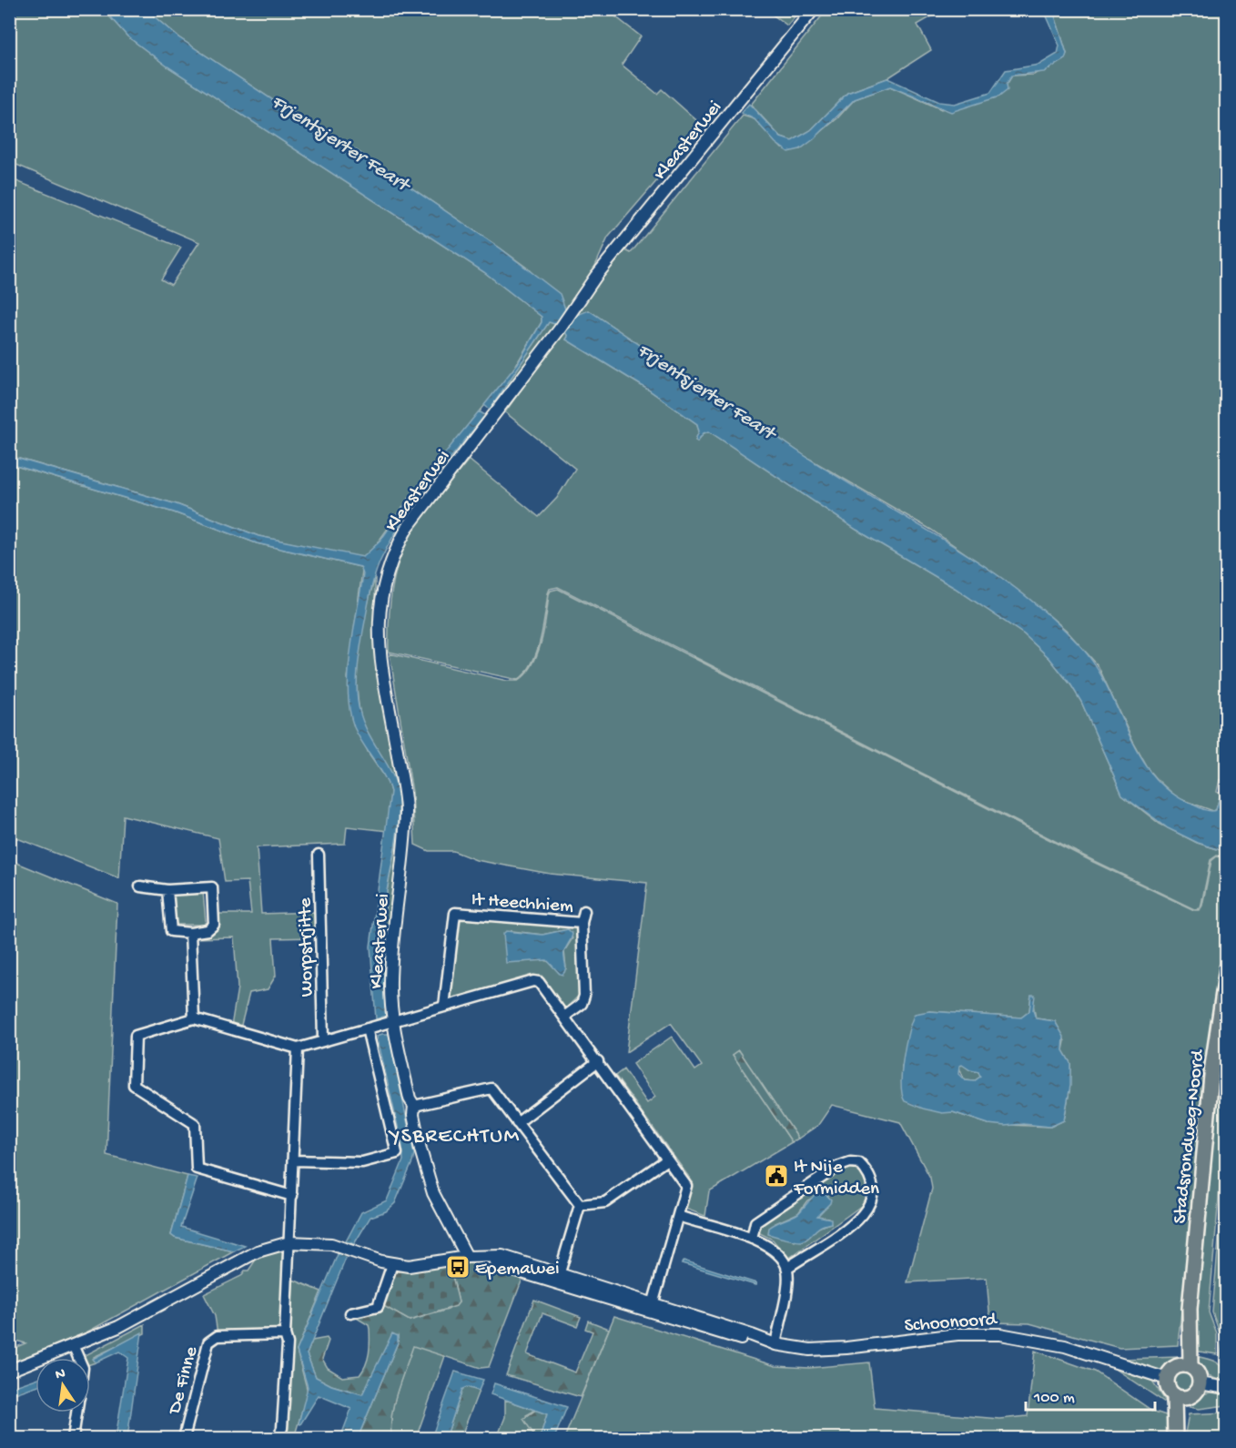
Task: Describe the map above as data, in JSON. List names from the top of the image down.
{
  "streets": {
    "main road": ["Stadsrondweg-Noord"],
    "street": [
      "Kleasterwei",
      "It Heechhiem",
      "Worpstrjitte",
      "Schoonoord",
      "De Finne"
    ]
  },
  "crossings": [
    ["Stadsrondweg-Noord", "Schoonoord"]
  ],
  "districts": ["YSBRECHTUM"],
  "water": ["Frjentsjerter Feart"],
  "places": {
    "public building": ["It Nije Formidden"],
    "bus stop": ["Epemawei"]
  },
  "scale_bar": "100 m",
  "north": "top"
}
